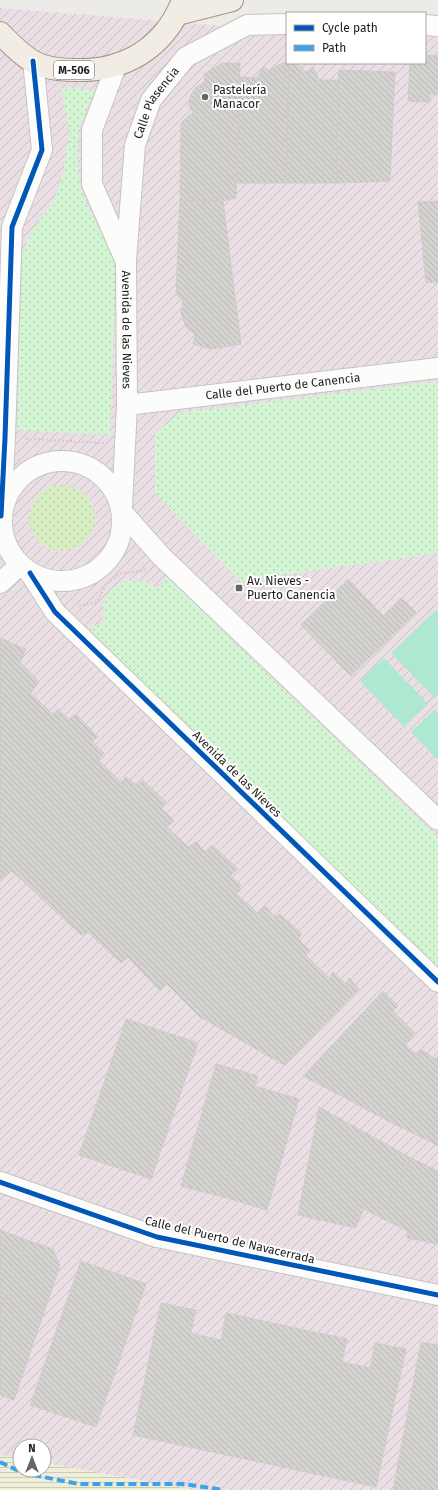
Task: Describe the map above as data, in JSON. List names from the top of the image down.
{
  "streets": {
    "main road": ["M-506"],
    "street": [
      "Calle Plasencia",
      "Avenida de las Nieves",
      "Calle del Puerto de Canencia",
      "Calle del Puerto de Navacerrada"
    ]
  },
  "crossings": [
    ["M-506", "Avenida de las Nieves"],
    ["Calle Plasencia", "Avenida de las Nieves"],
    ["Avenida de las Nieves", "Calle del Puerto de Canencia"]
  ],
  "places": {
    "other": ["Pastelería Manacor"],
    "transit": ["Av. Nieves - Puerto Canencia"]
  },
  "legend": ["Cycle path", "Path"],
  "north": "top"
}
